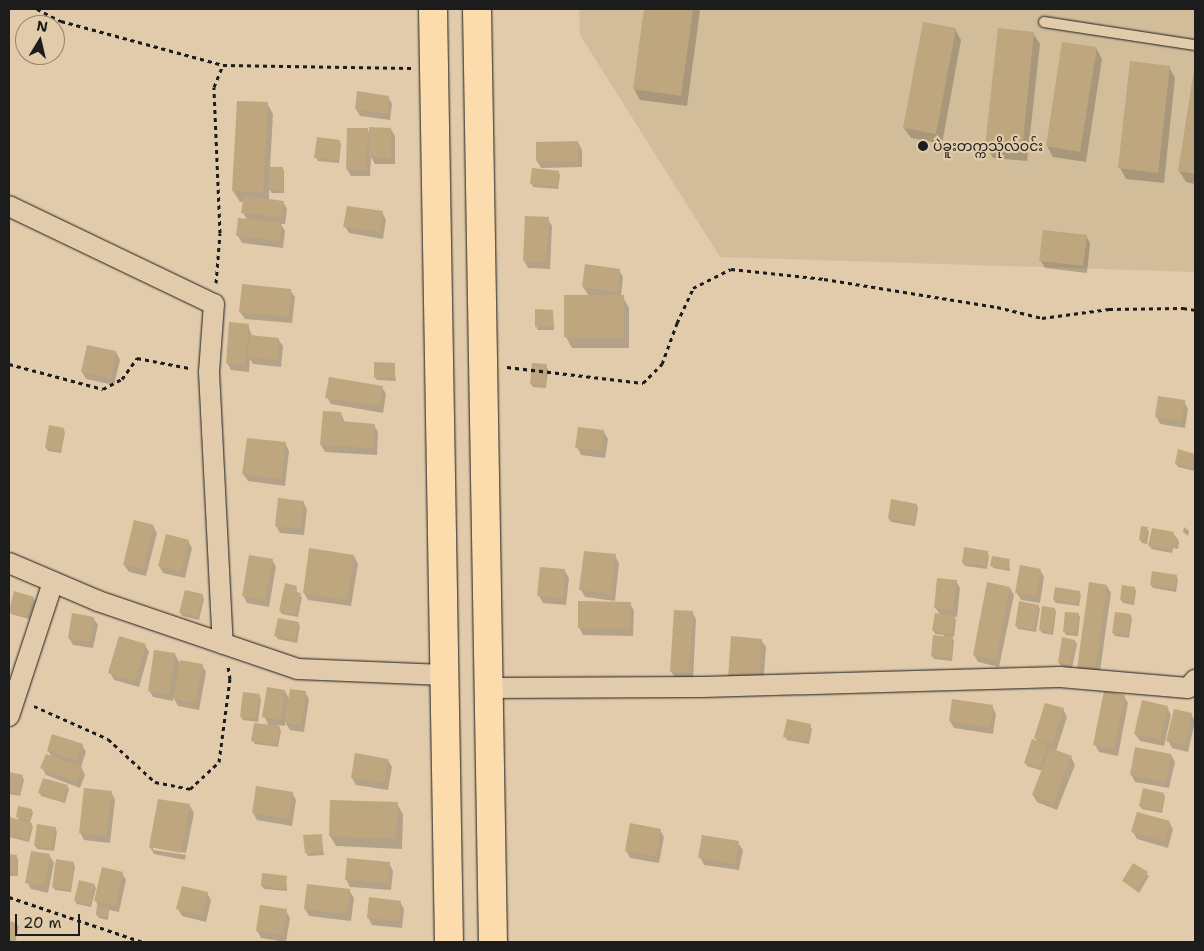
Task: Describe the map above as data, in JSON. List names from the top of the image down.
{
  "places": ["ပဲခူးတက္ကသိုလ်ဝင်း"],
  "scale_bar": "20 m",
  "north": "top"
}
